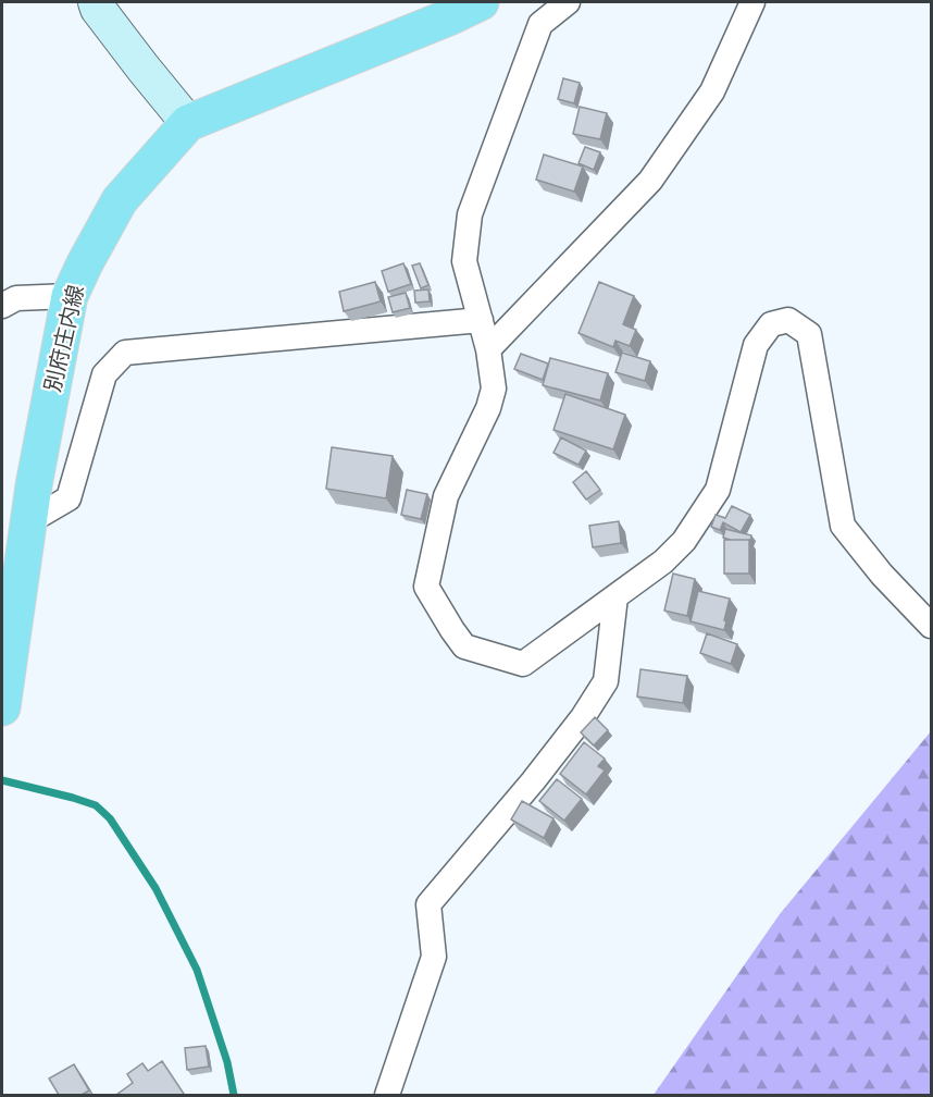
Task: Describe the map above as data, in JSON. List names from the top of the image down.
{
  "streets": {
    "main road": ["別府庄内線"]
  }
}
